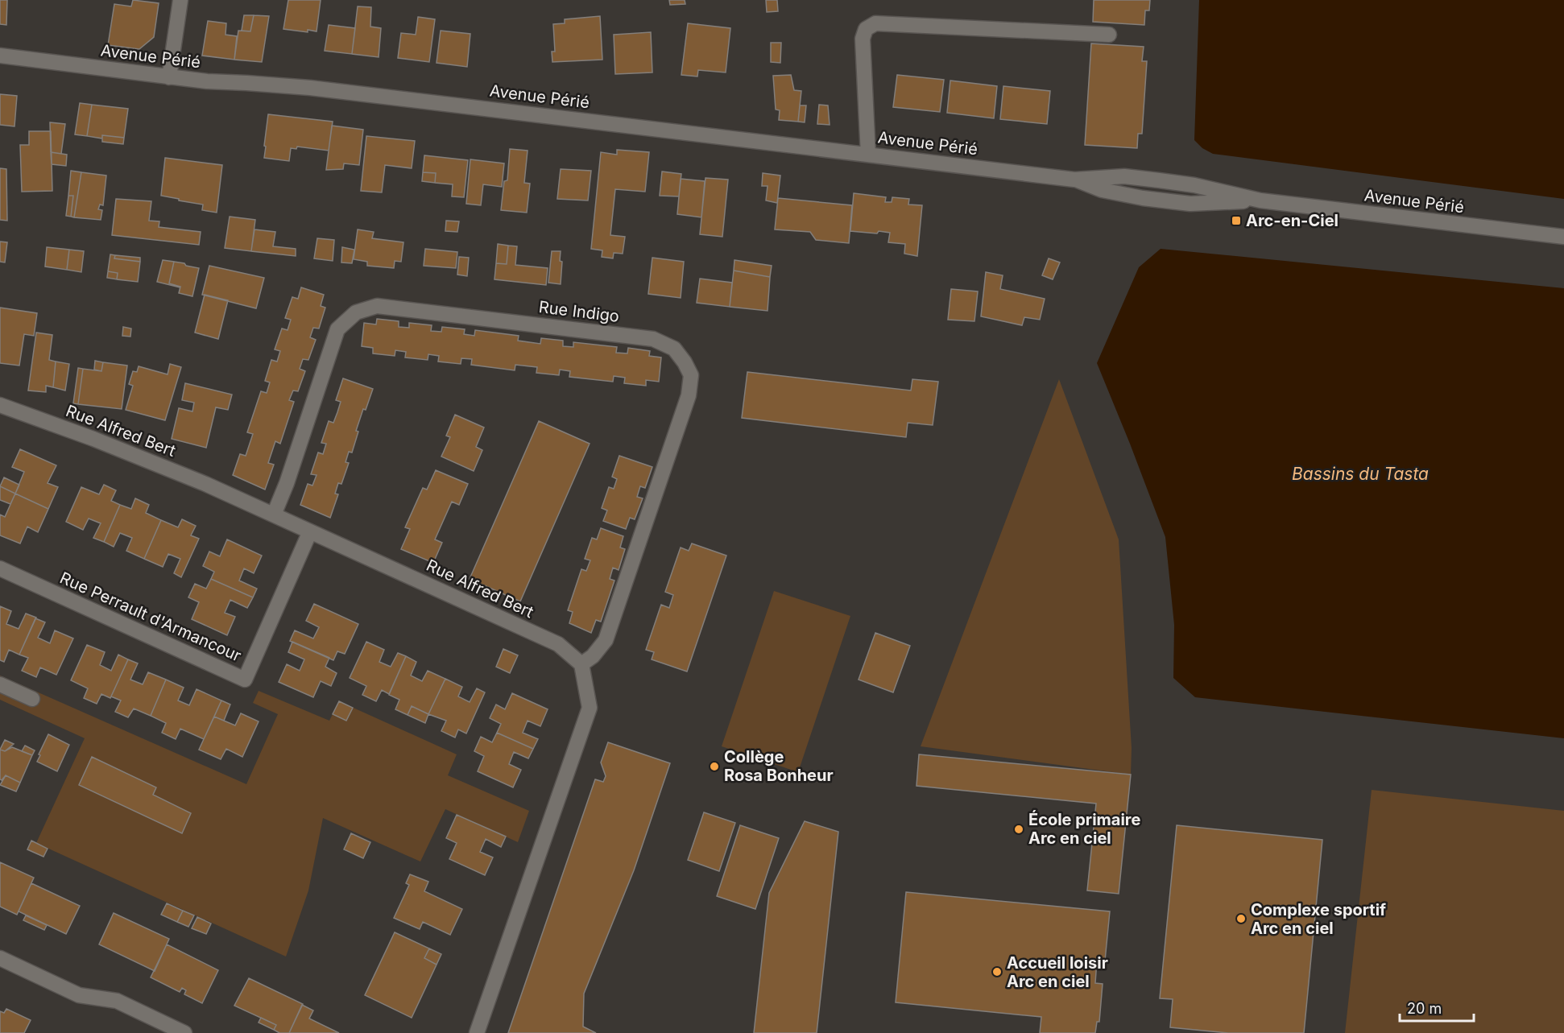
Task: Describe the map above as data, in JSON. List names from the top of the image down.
{
  "streets": {
    "street": [
      "Avenue Périé",
      "Rue Indigo",
      "Rue Alfred Bert",
      "Rue Perrault d'Armancour"
    ]
  },
  "crossings": [
    ["Rue Indigo", "Rue Alfred Bert"],
    ["Rue Alfred Bert", "Rue Perrault d'Armancour"]
  ],
  "water": ["Bassins du Tasta"],
  "places": {
    "transit": ["Arc-en-Ciel"],
    "other": [
      "Collège Rosa Bonheur",
      "École primaire Arc en ciel",
      "Complexe sportif Arc en ciel",
      "Accueil loisir Arc en ciel"
    ]
  },
  "scale_bar": "20 m"
}
